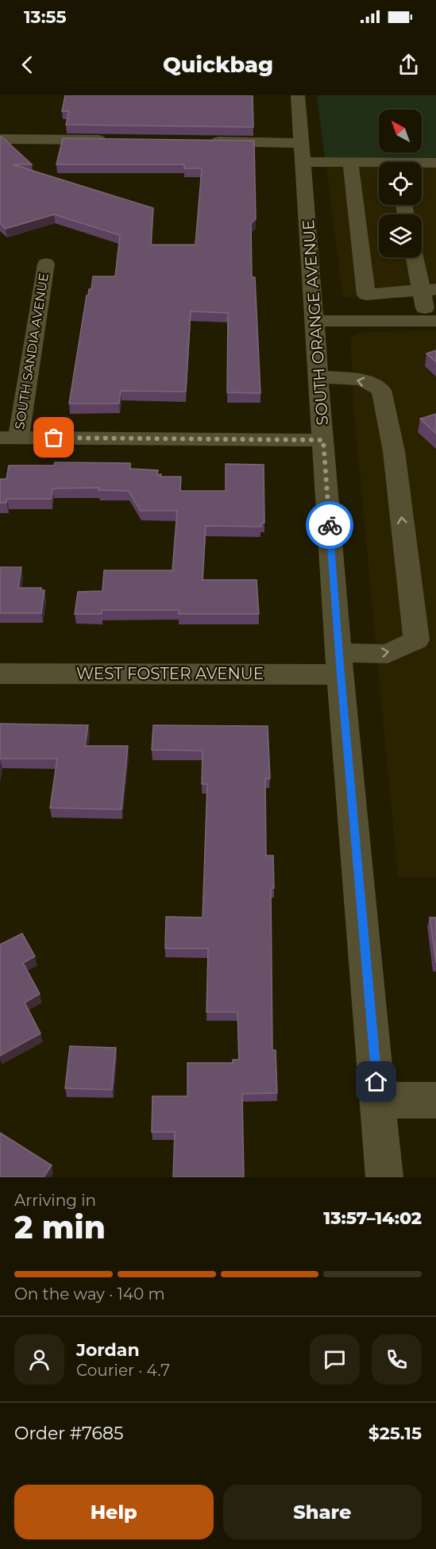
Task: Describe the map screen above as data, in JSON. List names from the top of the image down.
{
  "streets": {
    "street": ["SOUTH ORANGE AVENUE", "SOUTH SANDIA AVENUE", "WEST FOSTER AVENUE"]
  },
  "crossings": [
    ["SOUTH ORANGE AVENUE", "WEST FOSTER AVENUE"]
  ],
  "north": "top left",
  "page": {
    "status": "13:55",
    "header": "Quickbag",
    "heading": ["2 min", "Arriving in", "13:57–14:02"],
    "panel": [
      "Jordan",
      "Courier · 4.7",
      "Order #7685",
      "$25.15"
    ],
    "bar": "On the way · 140 m",
    "buttons": ["Help", "Share"]
  }
}
